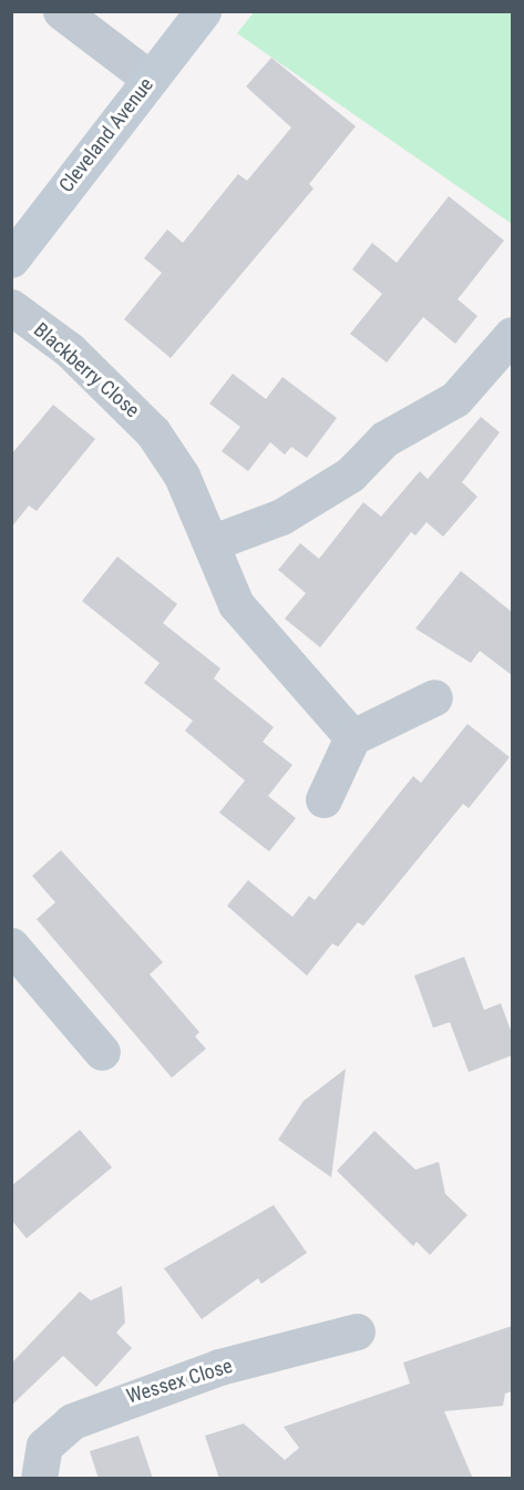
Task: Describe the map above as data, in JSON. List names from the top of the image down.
{
  "streets": {
    "street": ["Cleveland Avenue", "Blackberry Close", "Wessex Close"]
  }
}
